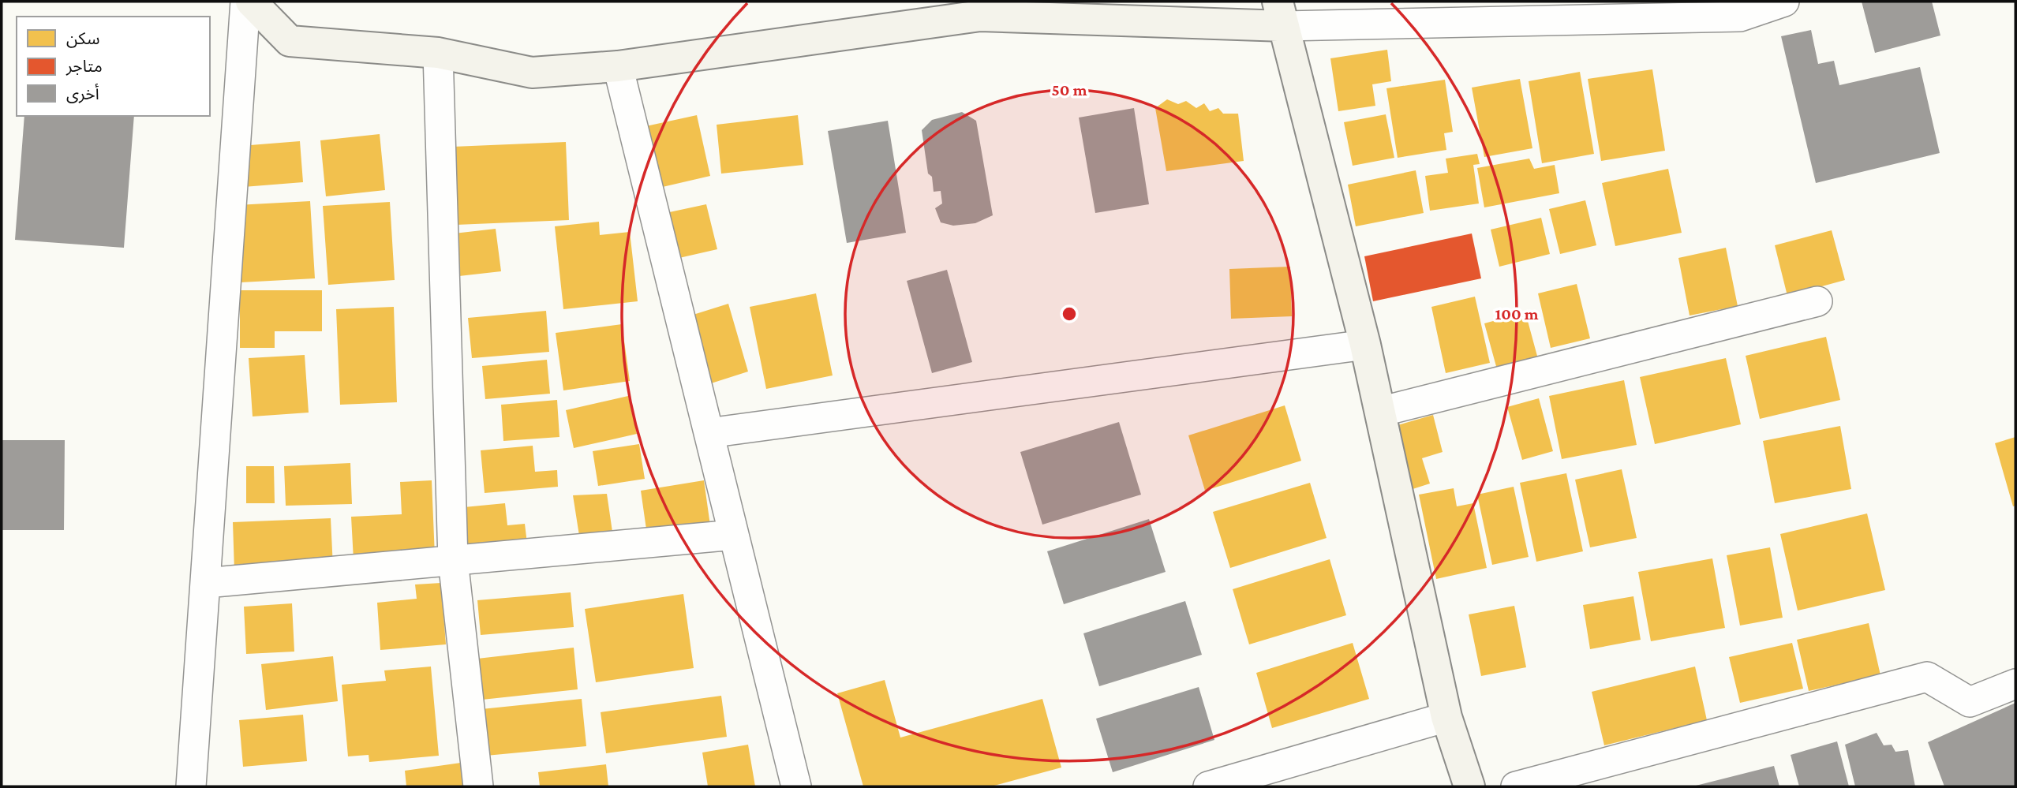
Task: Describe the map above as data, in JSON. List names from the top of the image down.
{
  "legend": ["سكن", "متاجر", "أخرى"],
  "rings": ["50 m", "100 m"]
}
